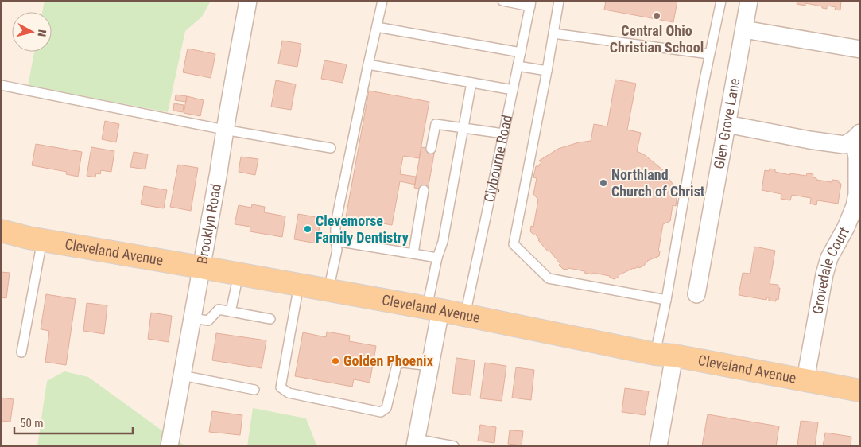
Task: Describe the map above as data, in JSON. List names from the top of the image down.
{
  "streets": {
    "main road": ["Cleveland Avenue"],
    "street": ["Glen Grove Lane", "Brooklyn Road", "Grovedale Court"],
    "lane": ["Clybourne Road"]
  },
  "crossings": [
    ["Glen Grove Lane", "Grovedale Court"],
    ["Clybourne Road", "Cleveland Avenue"],
    ["Brooklyn Road", "Cleveland Avenue"],
    ["Cleveland Avenue", "Grovedale Court"]
  ],
  "places": [
    "Central Ohio Christian School",
    "Northland Church of Christ",
    "Clevemorse Family Dentistry",
    "Golden Phoenix"
  ],
  "scale_bar": "50 m",
  "north": "right"
}
